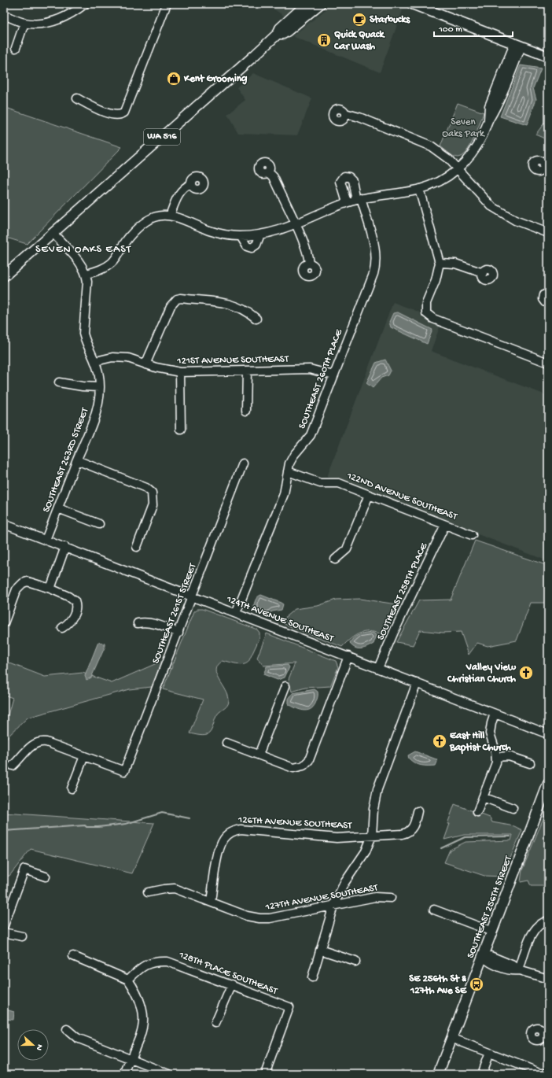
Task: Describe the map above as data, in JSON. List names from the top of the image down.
{
  "streets": {
    "main road": ["WA 516", "SOUTHEAST 256TH STREET"],
    "street": [
      "121ST AVENUE SOUTHEAST",
      "SOUTHEAST 260TH PLACE",
      "SOUTHEAST 263RD STREET",
      "122ND AVENUE SOUTHEAST",
      "SOUTHEAST 258TH PLACE",
      "SOUTHEAST 261ST STREET",
      "124TH AVENUE SOUTHEAST",
      "126TH AVENUE SOUTHEAST",
      "127TH AVENUE SOUTHEAST",
      "128TH PLACE SOUTHEAST"
    ]
  },
  "crossings": [
    ["121ST AVENUE SOUTHEAST", "SOUTHEAST 260TH PLACE"],
    ["121ST AVENUE SOUTHEAST", "SOUTHEAST 263RD STREET"],
    ["SOUTHEAST 260TH PLACE", "122ND AVENUE SOUTHEAST"],
    ["SOUTHEAST 260TH PLACE", "124TH AVENUE SOUTHEAST"],
    ["SOUTHEAST 263RD STREET", "124TH AVENUE SOUTHEAST"],
    ["122ND AVENUE SOUTHEAST", "SOUTHEAST 258TH PLACE"],
    ["SOUTHEAST 258TH PLACE", "124TH AVENUE SOUTHEAST"],
    ["SOUTHEAST 261ST STREET", "124TH AVENUE SOUTHEAST"],
    ["126TH AVENUE SOUTHEAST", "127TH AVENUE SOUTHEAST"]
  ],
  "districts": ["SEVEN OAKS EAST"],
  "parks": ["Seven Oaks Park"],
  "places": {
    "cafe": ["Starbucks"],
    "building": ["Quick Quack Car Wash"],
    "shop": ["Kent Grooming"],
    "church": ["Valley View Christian Church", "East Hill Baptist Church"],
    "bus stop": ["SE 256th St & 127th Ave SE"]
  },
  "scale_bar": "100 m",
  "north": "right"
}
